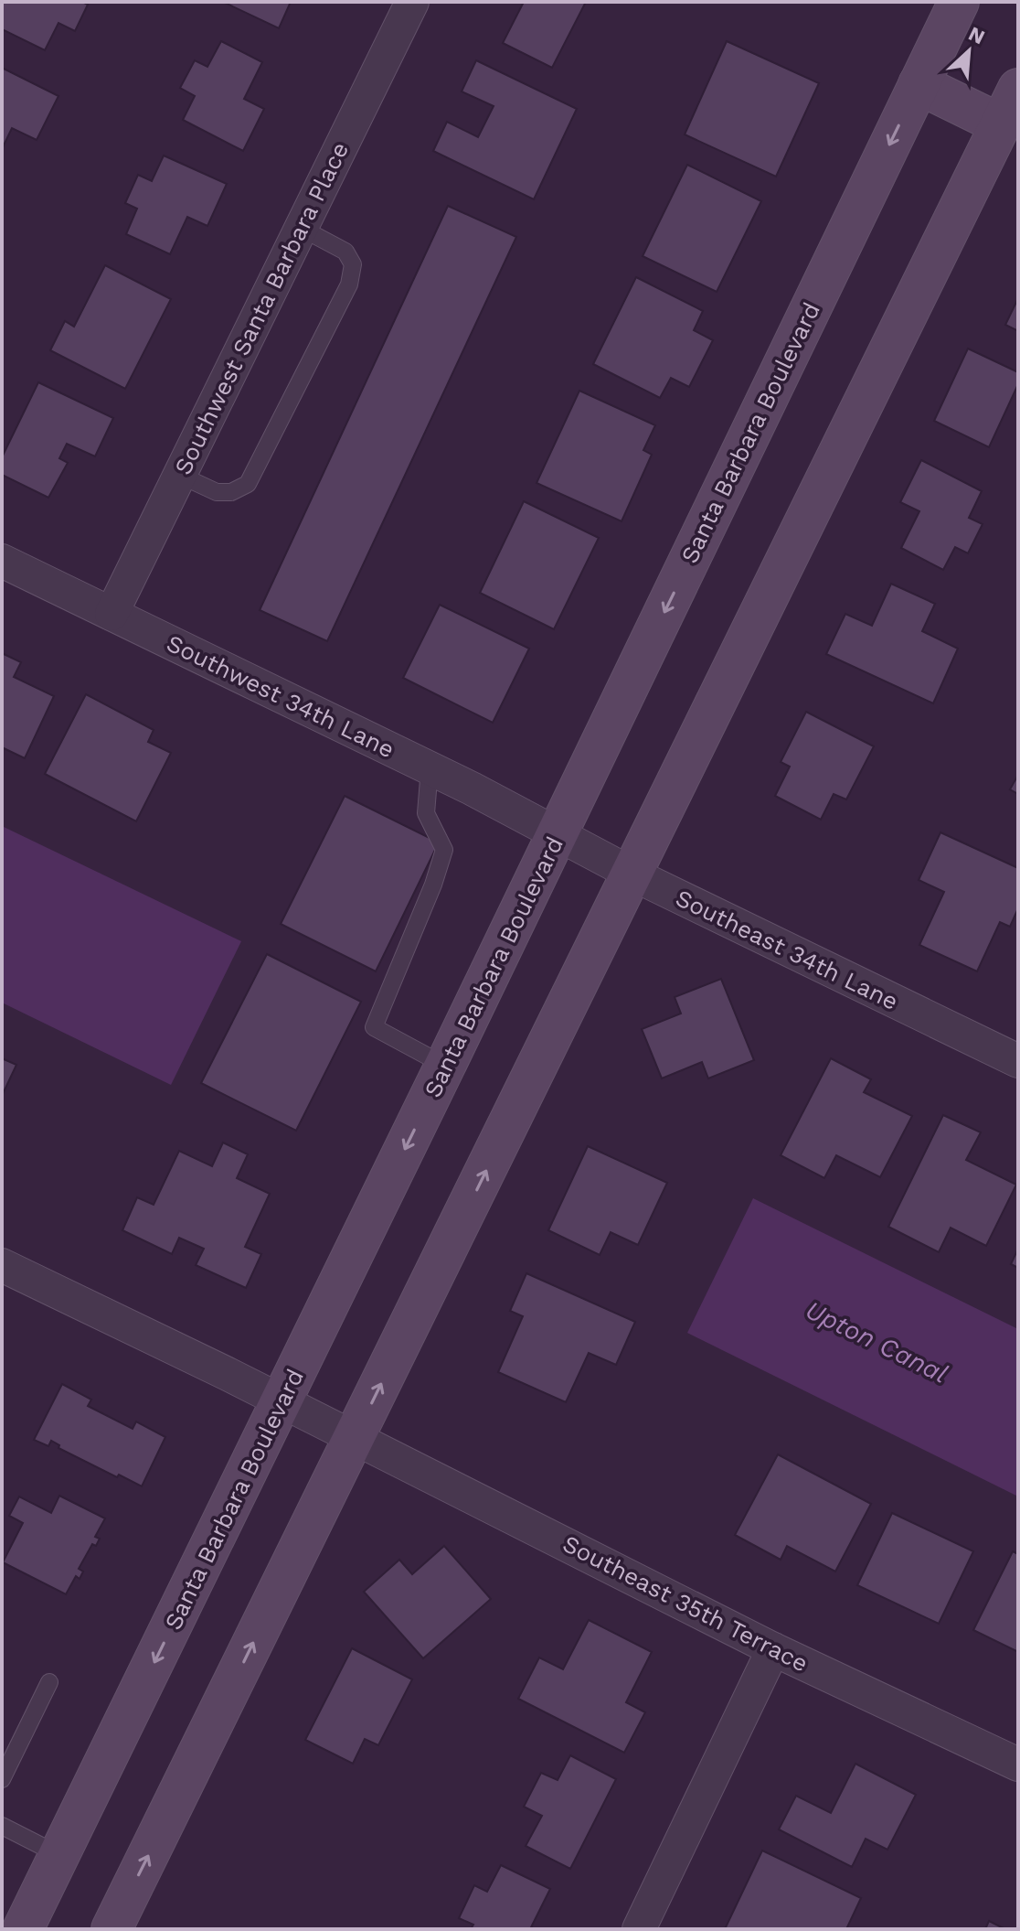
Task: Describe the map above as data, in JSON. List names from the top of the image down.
{
  "streets": {
    "main road": ["Santa Barbara Boulevard"],
    "street": [
      "Southwest Santa Barbara Place",
      "Southwest 34th Lane",
      "Southeast 34th Lane",
      "Southeast 35th Terrace"
    ]
  },
  "crossings": [
    ["Southwest Santa Barbara Place", "Southwest 34th Lane"],
    ["Santa Barbara Boulevard", "Southwest 34th Lane"],
    ["Santa Barbara Boulevard", "Southeast 34th Lane"],
    ["Santa Barbara Boulevard", "Southeast 35th Terrace"],
    ["Southwest 34th Lane", "Southeast 34th Lane"]
  ],
  "water": ["Upton Canal"],
  "north": "top right"
}
